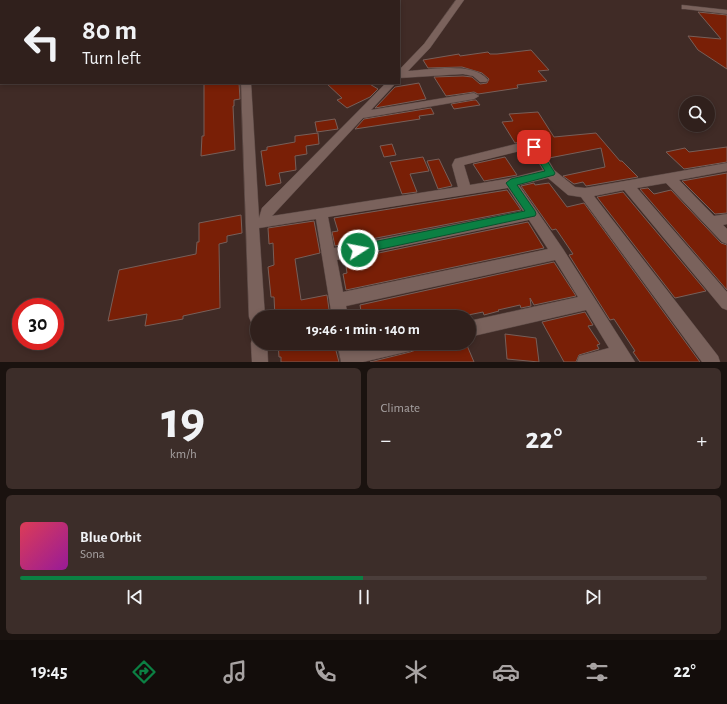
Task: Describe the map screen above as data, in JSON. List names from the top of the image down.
{
  "page": {
    "turn": ["80 m", "Turn left"],
    "limit": "30",
    "trip": "19:46 · 1 min · 140 m",
    "tile": [
      ["19", "km/h"],
      "Climate"
    ],
    "heat": ["−", "22°", "+"],
    "song": ["Blue Orbit", "Sona"],
    "tabs": ["19:45", "22°"]
  }
}
